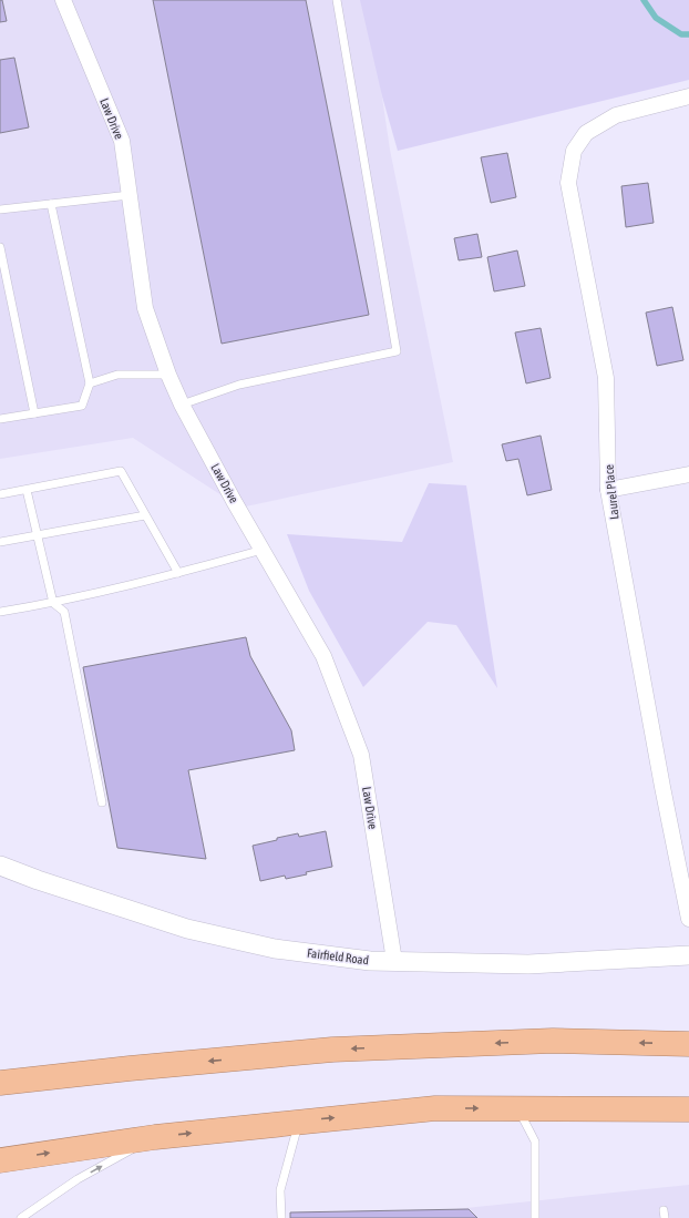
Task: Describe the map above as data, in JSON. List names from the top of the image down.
{
  "streets": {
    "street": ["Law Drive", "Laurel Place", "Fairfield Road"]
  },
  "crossings": [
    ["Law Drive", "Fairfield Road"]
  ]
}
